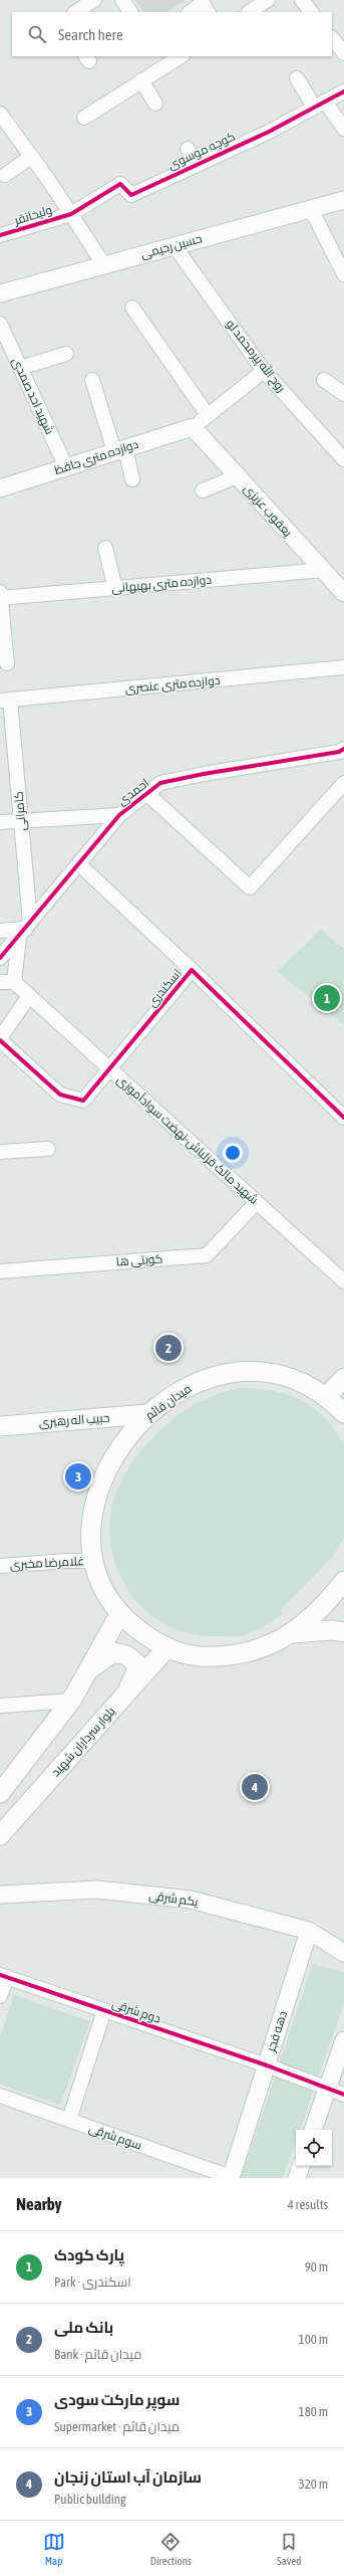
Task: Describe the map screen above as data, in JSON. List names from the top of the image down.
{
  "streets": {
    "main road": ["میدان قائم", "حبیب اله رهبری", "بلوار سرداران شهید"],
    "street": [
      "کوچه موسوی",
      "ولیخانقر",
      "حسین رحیمی",
      "روح الله پیرمحمد لو",
      "شهید احد صمدی",
      "دوازده متری حافظ",
      "یعقوب عزیزی",
      "دوازده متری بهبهانی",
      "دوازده متری عنصری",
      "احمدی",
      "کامرانی",
      "اسکندری",
      "شهید مالک قزلباش-نهضت سوادآموزی",
      "کویتی ها",
      "غلامرضا مخبری",
      "یکم شرقی",
      "دوم شرقی",
      "دهه فجر",
      "سوم شرقی"
    ]
  },
  "crossings": [
    ["کوچه موسوی", "ولیخانقر"],
    ["حسین رحیمی", "روح الله پیرمحمد لو"],
    ["شهید احد صمدی", "دوازده متری حافظ"],
    ["دوازده متری حافظ", "یعقوب عزیزی"],
    ["یعقوب عزیزی", "دوازده متری بهبهانی"],
    ["دوازده متری عنصری", "کامرانی"],
    ["احمدی", "کامرانی"],
    ["احمدی", "اسکندری"],
    ["کامرانی", "شهید مالک قزلباش-نهضت سوادآموزی"],
    ["اسکندری", "شهید مالک قزلباش-نهضت سوادآموزی"],
    ["شهید مالک قزلباش-نهضت سوادآموزی", "کویتی ها"],
    ["میدان قائم", "حبیب اله رهبری"],
    ["میدان قائم", "غلامرضا مخبری"],
    ["میدان قائم", "بلوار سرداران شهید"],
    ["یکم شرقی", "دهه فجر"],
    ["دوم شرقی", "دهه فجر"],
    ["دهه فجر", "سوم شرقی"]
  ],
  "page": {
    "search": "Search here",
    "pins": [
      "1",
      "2",
      "3",
      "4"
    ],
    "heading": ["Nearby", "4 results"],
    "list": [
      {
        "mark": "1",
        "name": "پارک کودک",
        "note": "Park · اسکندری",
        "value": "90 m"
      },
      {
        "mark": "2",
        "name": "بانک ملی",
        "note": "Bank · میدان قائم",
        "value": "100 m"
      },
      {
        "mark": "3",
        "name": "سوپر مارکت سودی",
        "note": "Supermarket · میدان قائم",
        "value": "180 m"
      },
      {
        "mark": "4",
        "name": "سازمان آب استان زنجان",
        "note": "Public building",
        "value": "320 m"
      }
    ],
    "nav": ["Map", "Directions", "Saved"]
  }
}
